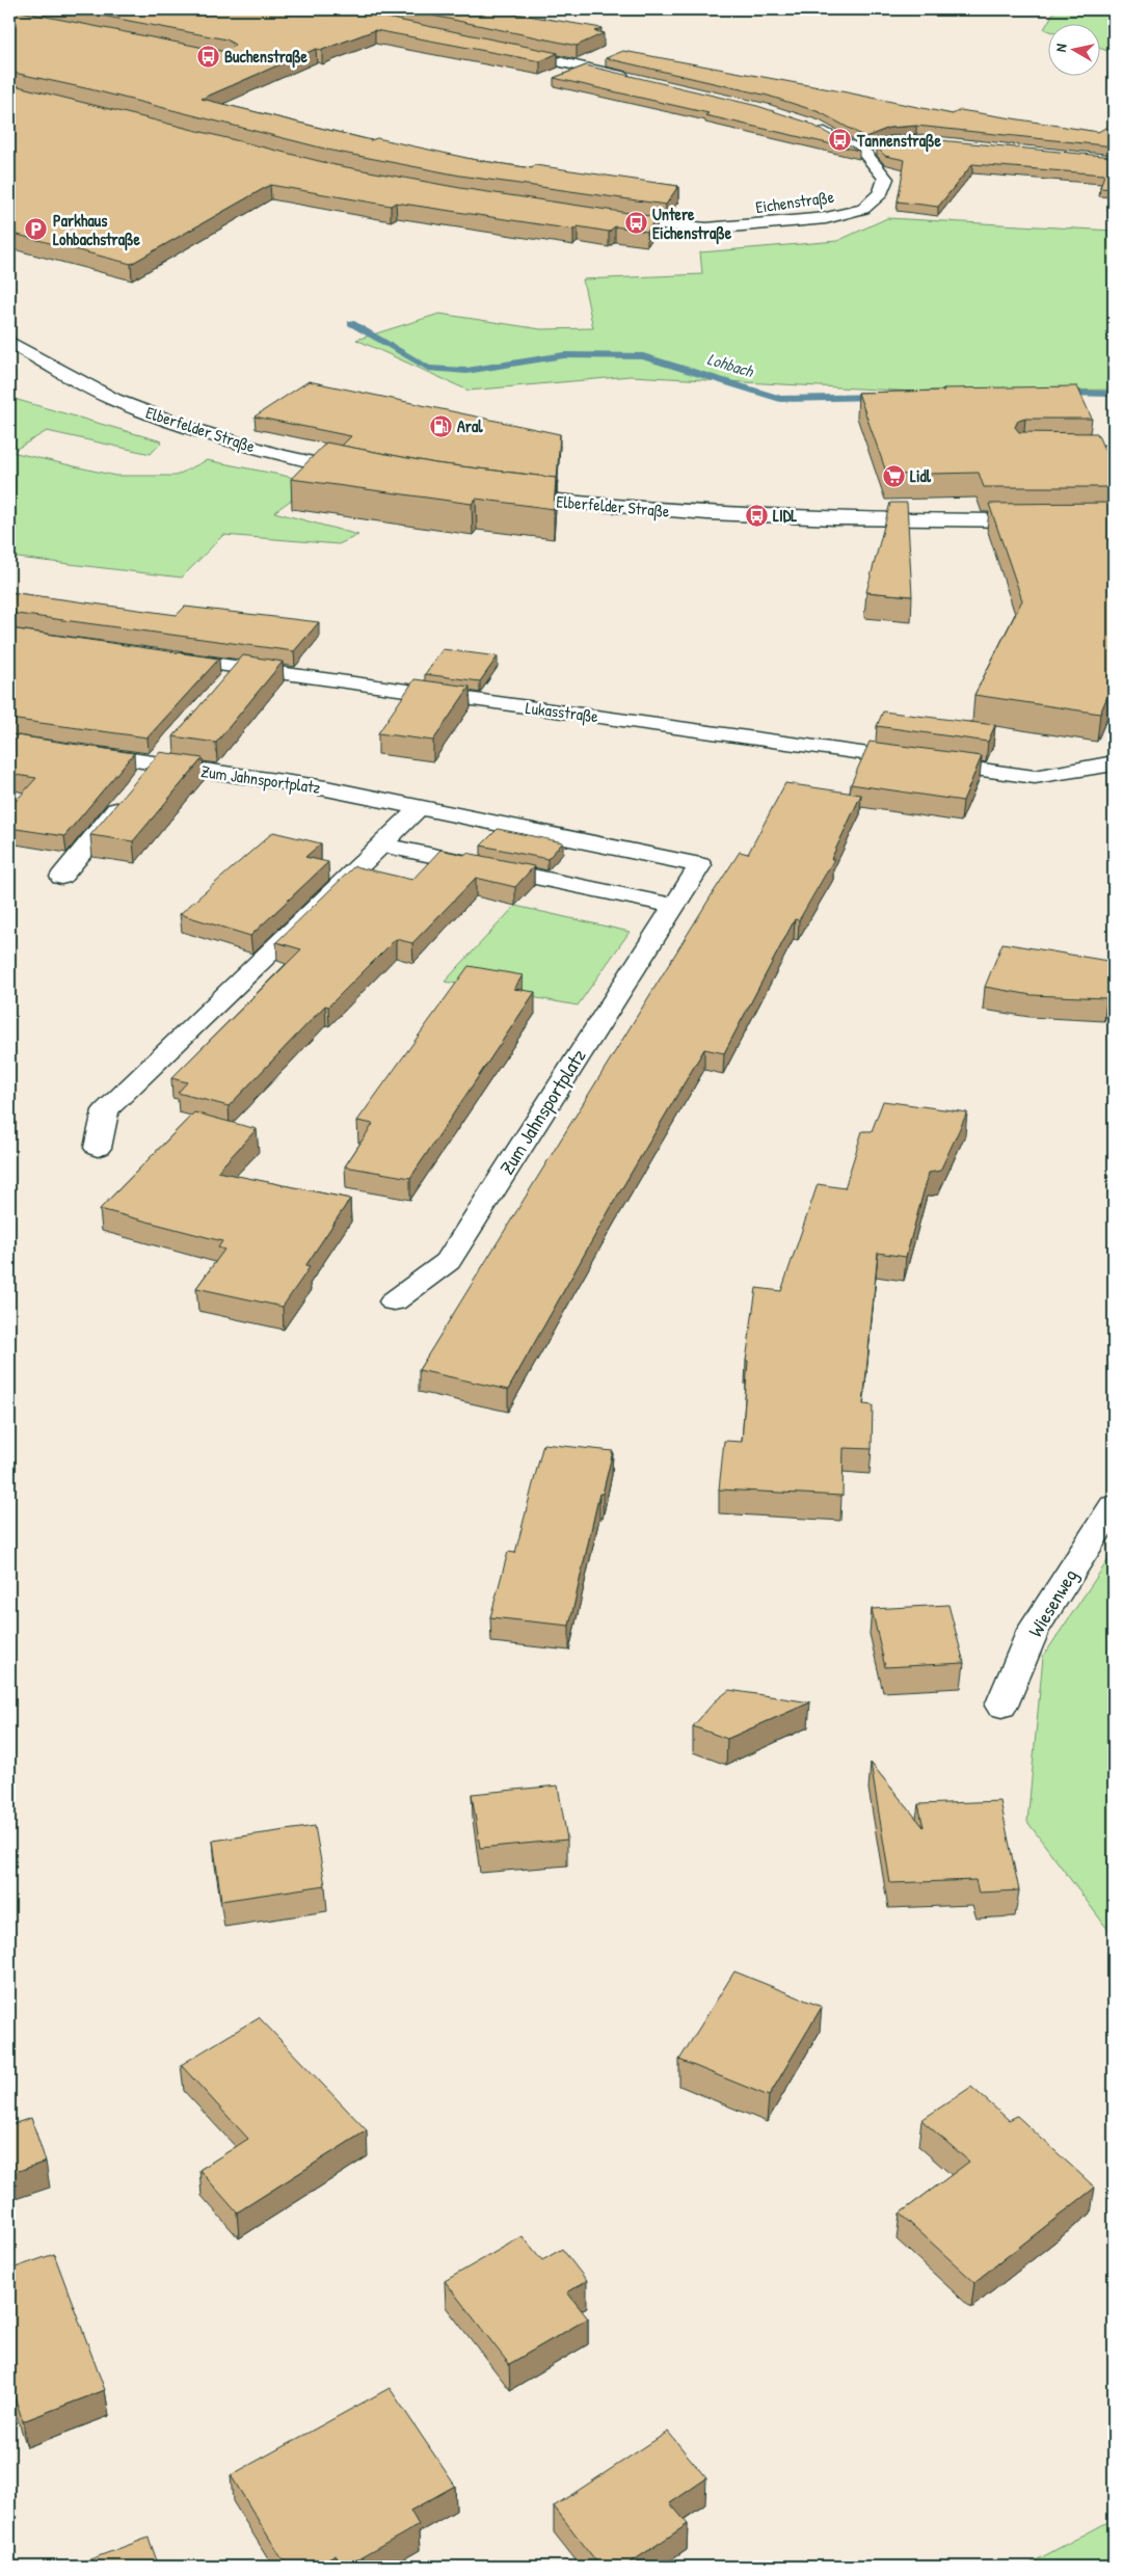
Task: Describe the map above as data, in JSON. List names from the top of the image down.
{
  "streets": {
    "street": [
      "Eichenstraße",
      "Elberfelder Straße",
      "Lukasstraße",
      "Zum Jahnsportplatz",
      "Wiesenweg"
    ]
  },
  "water": ["Lohbach"],
  "places": {
    "bus stop": [
      "Buchenstraße",
      "Tannenstraße",
      "Untere Eichenstraße",
      "LIDL"
    ],
    "parking": ["Parkhaus Lohbachstraße"],
    "fuel station": ["Aral"],
    "supermarket": ["Lidl"]
  },
  "north": "left"
}
